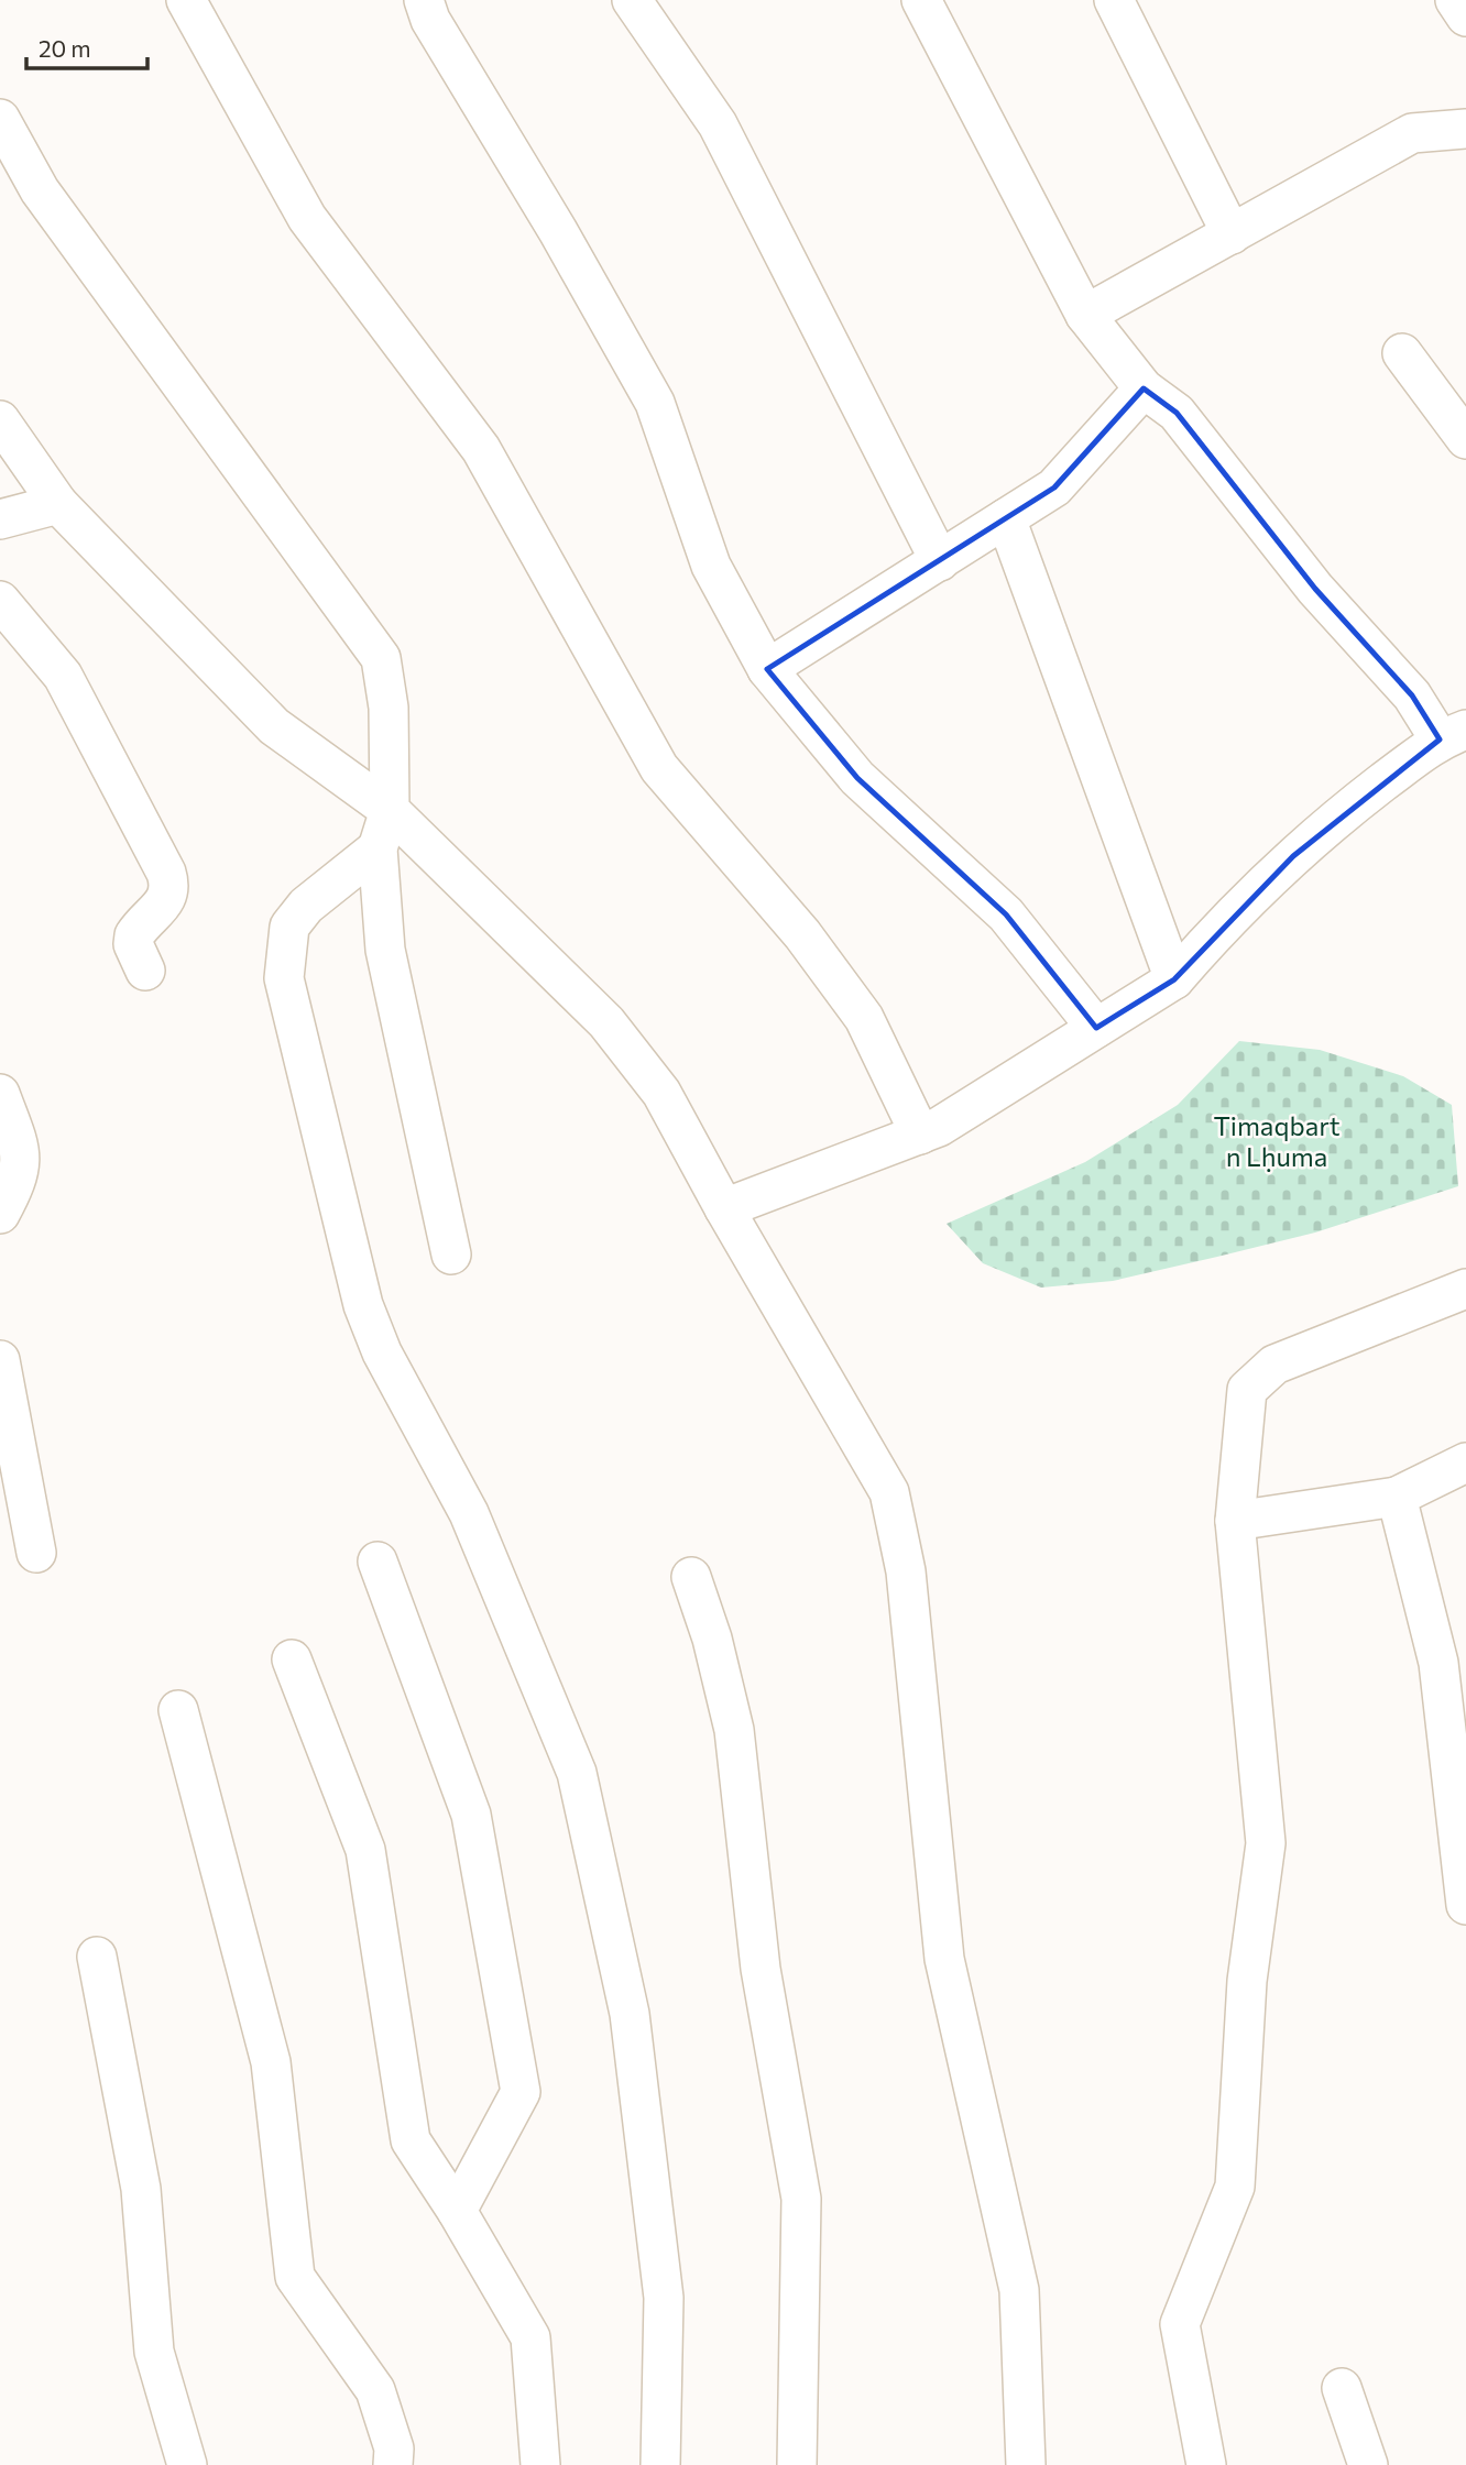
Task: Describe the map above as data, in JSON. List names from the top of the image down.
{
  "parks": ["Timaqbart n Lḥuma"],
  "scale_bar": "20 m"
}
